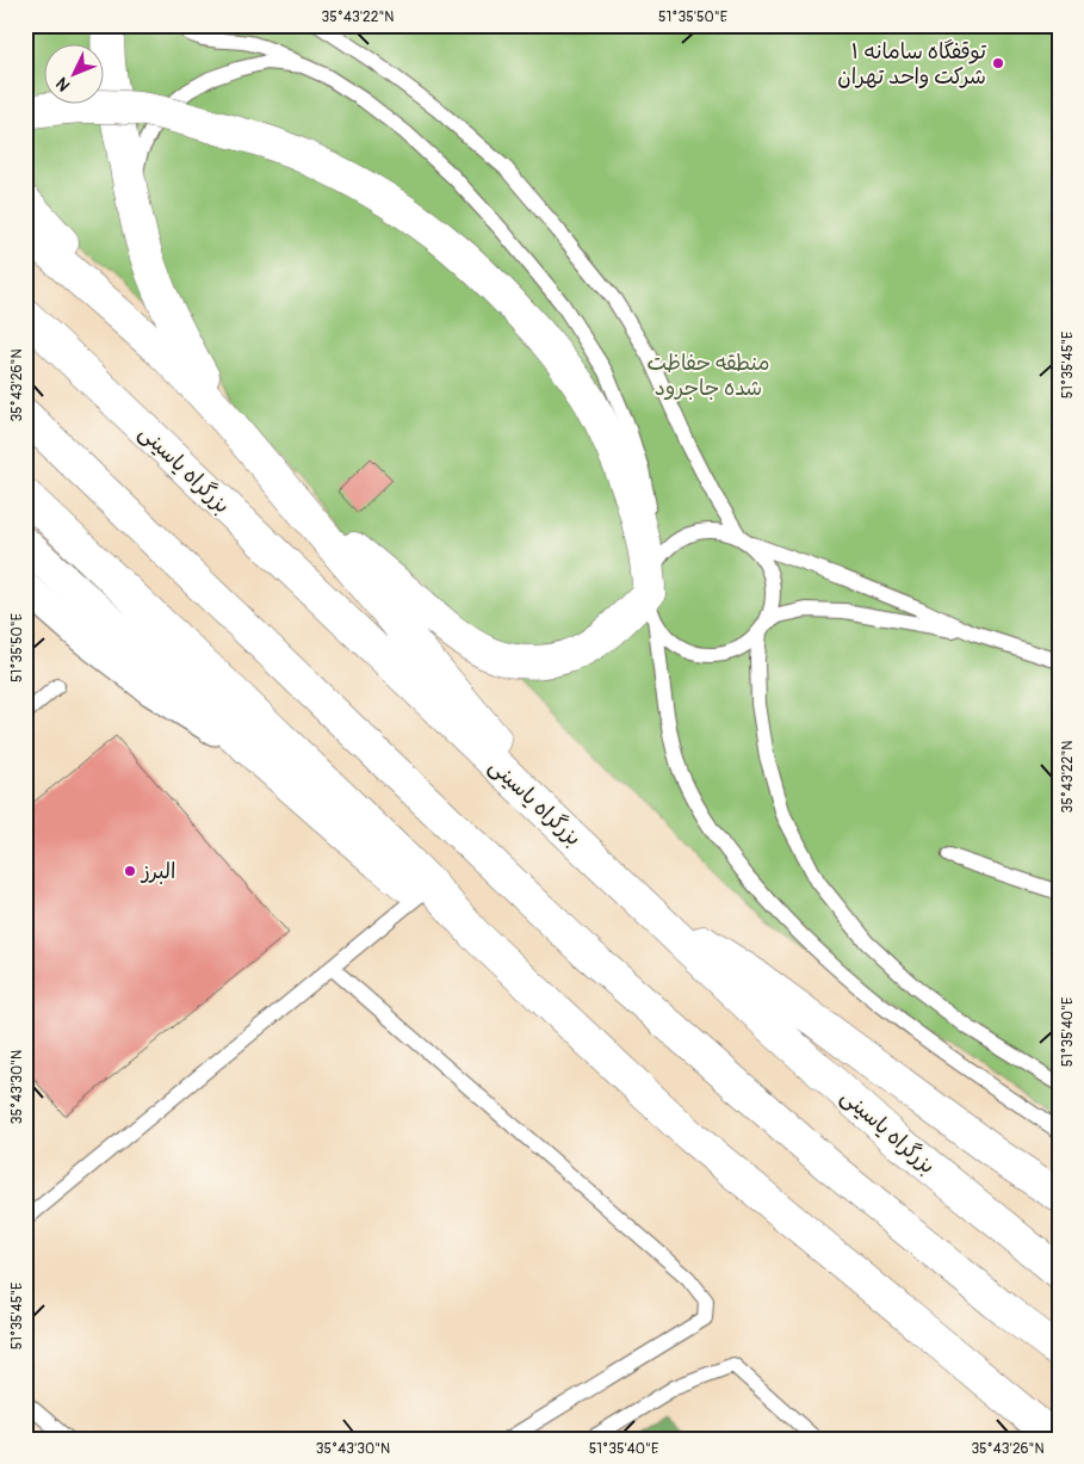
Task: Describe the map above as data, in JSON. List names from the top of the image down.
{
  "streets": {
    "highway": ["بزرگراه یاسینی"]
  },
  "parks": ["منطقه حفاظت شده جاجرود"],
  "places": ["توقفگاه سامانه ۱ شرکت واحد تهران", "البرز"],
  "north": "bottom left",
  "coordinates": [
    "35°43'22\"N",
    "51°35'50\"E",
    "51°35'45\"E",
    "35°43'26\"N",
    "51°35'40\"E",
    "35°43'30\"N"
  ]
}
